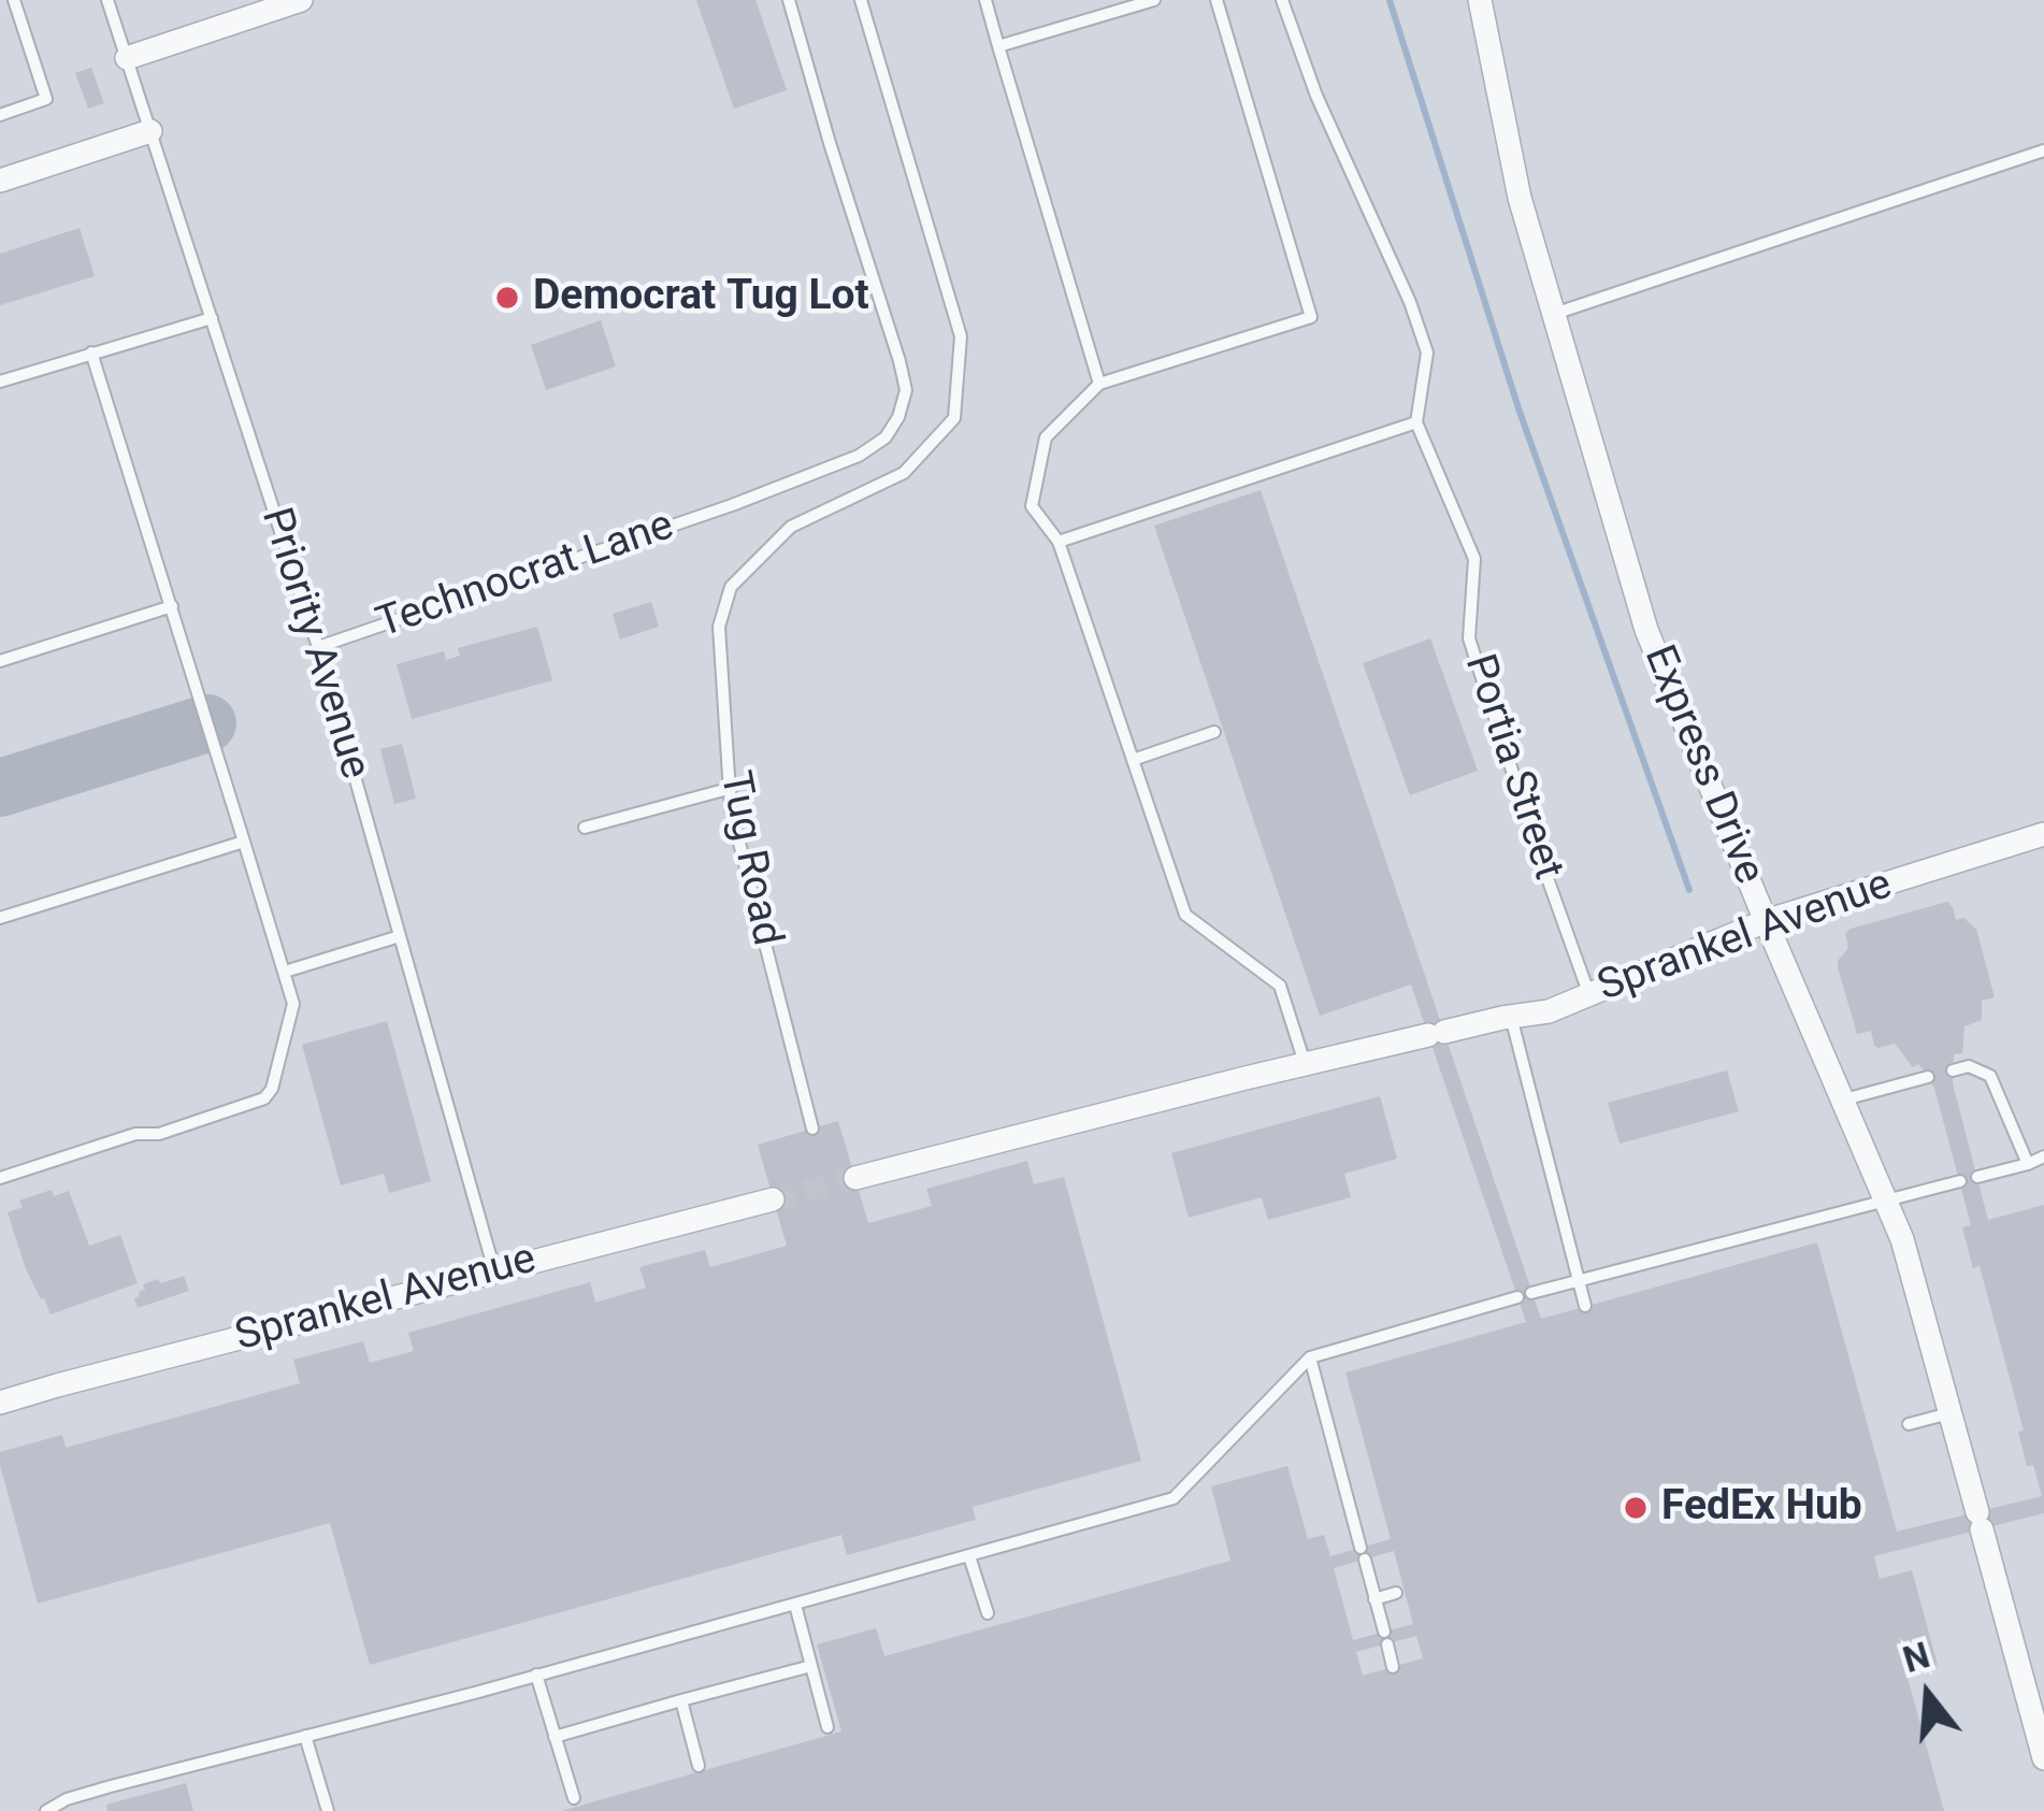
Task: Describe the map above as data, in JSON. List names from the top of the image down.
{
  "streets": {
    "street": ["Express Drive", "Sprankel Avenue"],
    "lane": [
      "Technocrat Lane",
      "Priority Avenue",
      "Portia Street",
      "Tug Road"
    ]
  },
  "crossings": [
    ["Technocrat Lane", "Priority Avenue"],
    ["Priority Avenue", "Sprankel Avenue"],
    ["Express Drive", "Sprankel Avenue"],
    ["Portia Street", "Sprankel Avenue"]
  ],
  "places": ["Democrat Tug Lot", "FedEx Hub"],
  "north": "top"
}
